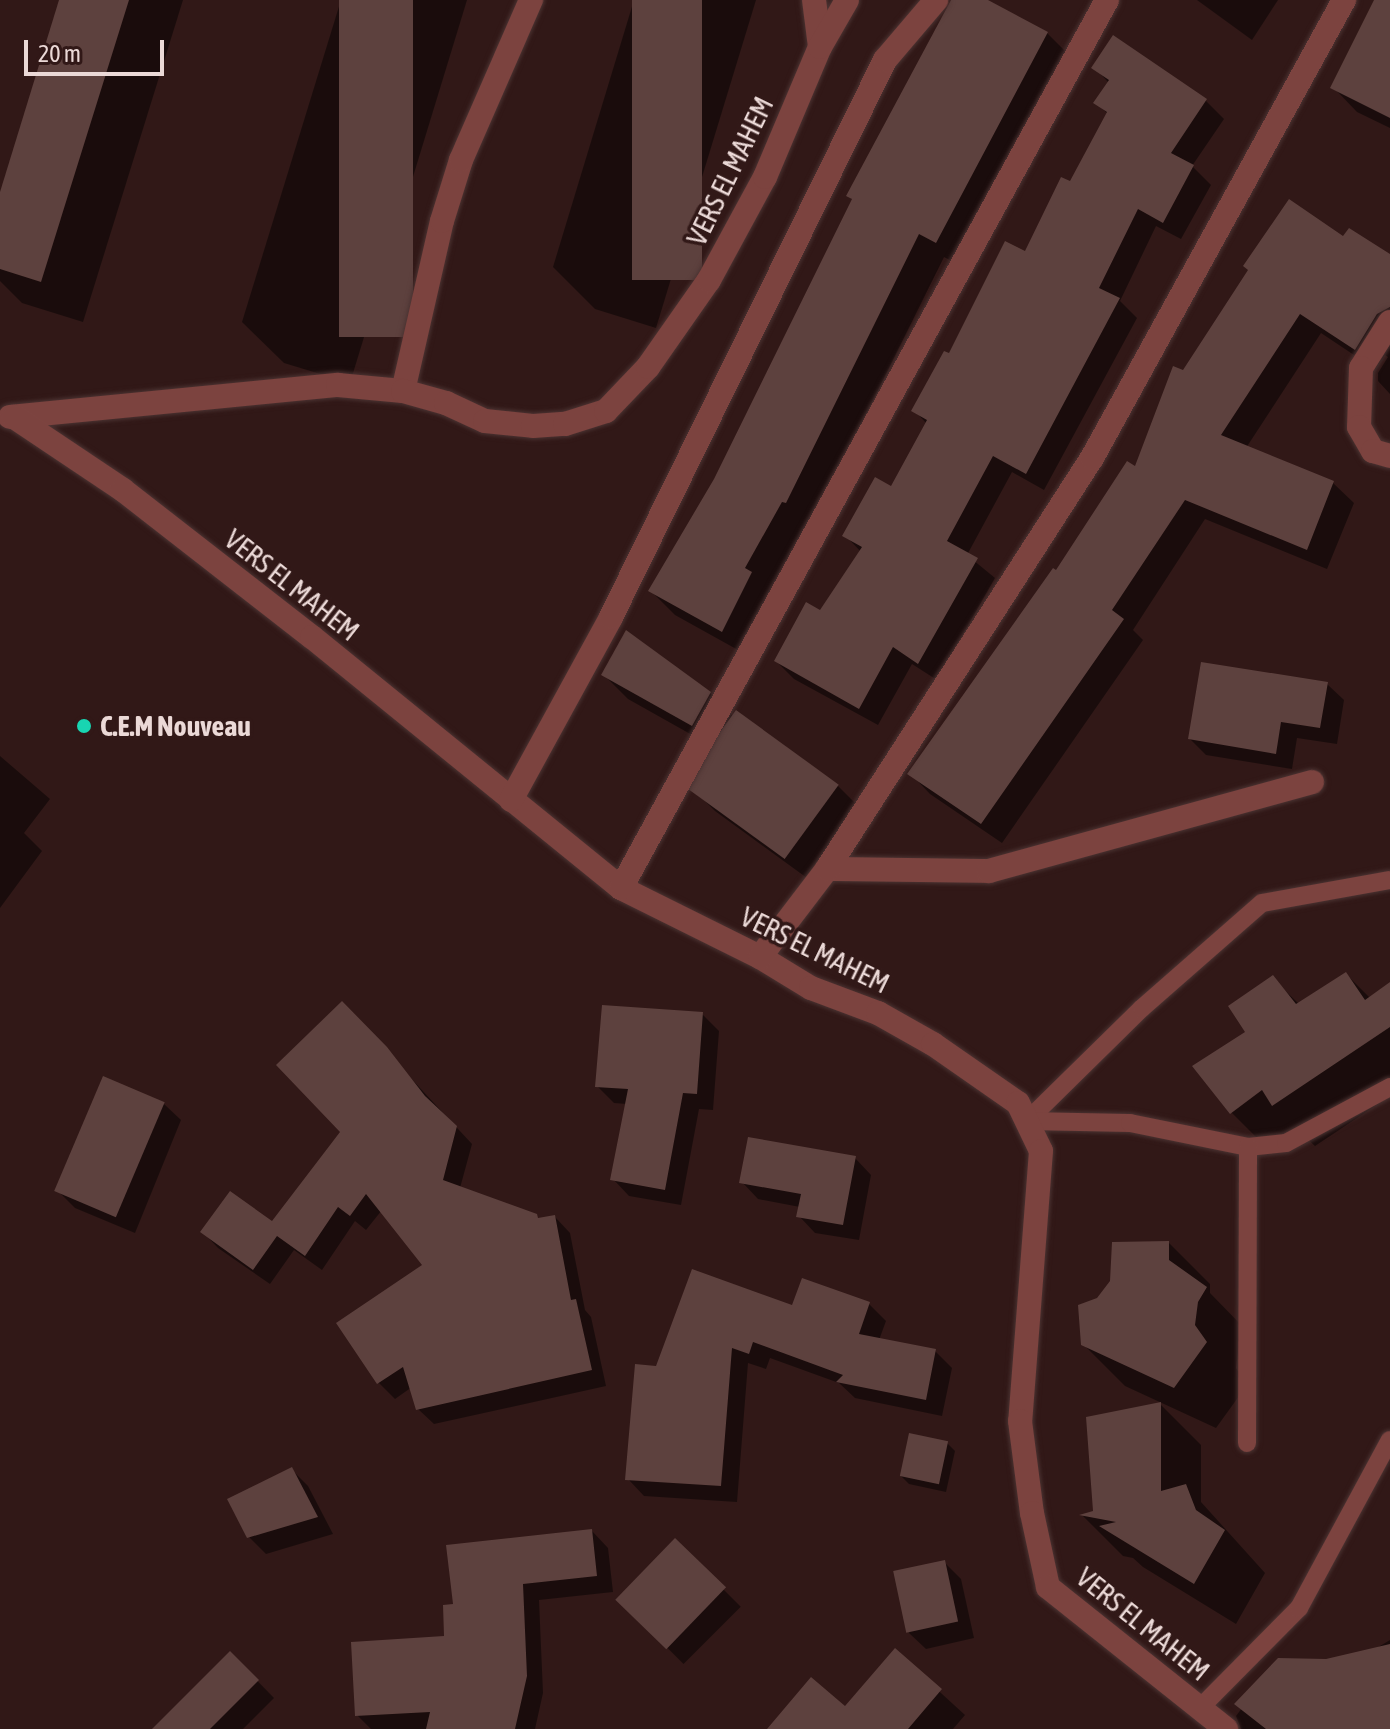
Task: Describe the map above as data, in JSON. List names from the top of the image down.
{
  "streets": {
    "street": ["VERS EL MAHEM"]
  },
  "places": ["C.E.M Nouveau"],
  "scale_bar": "20 m"
}
